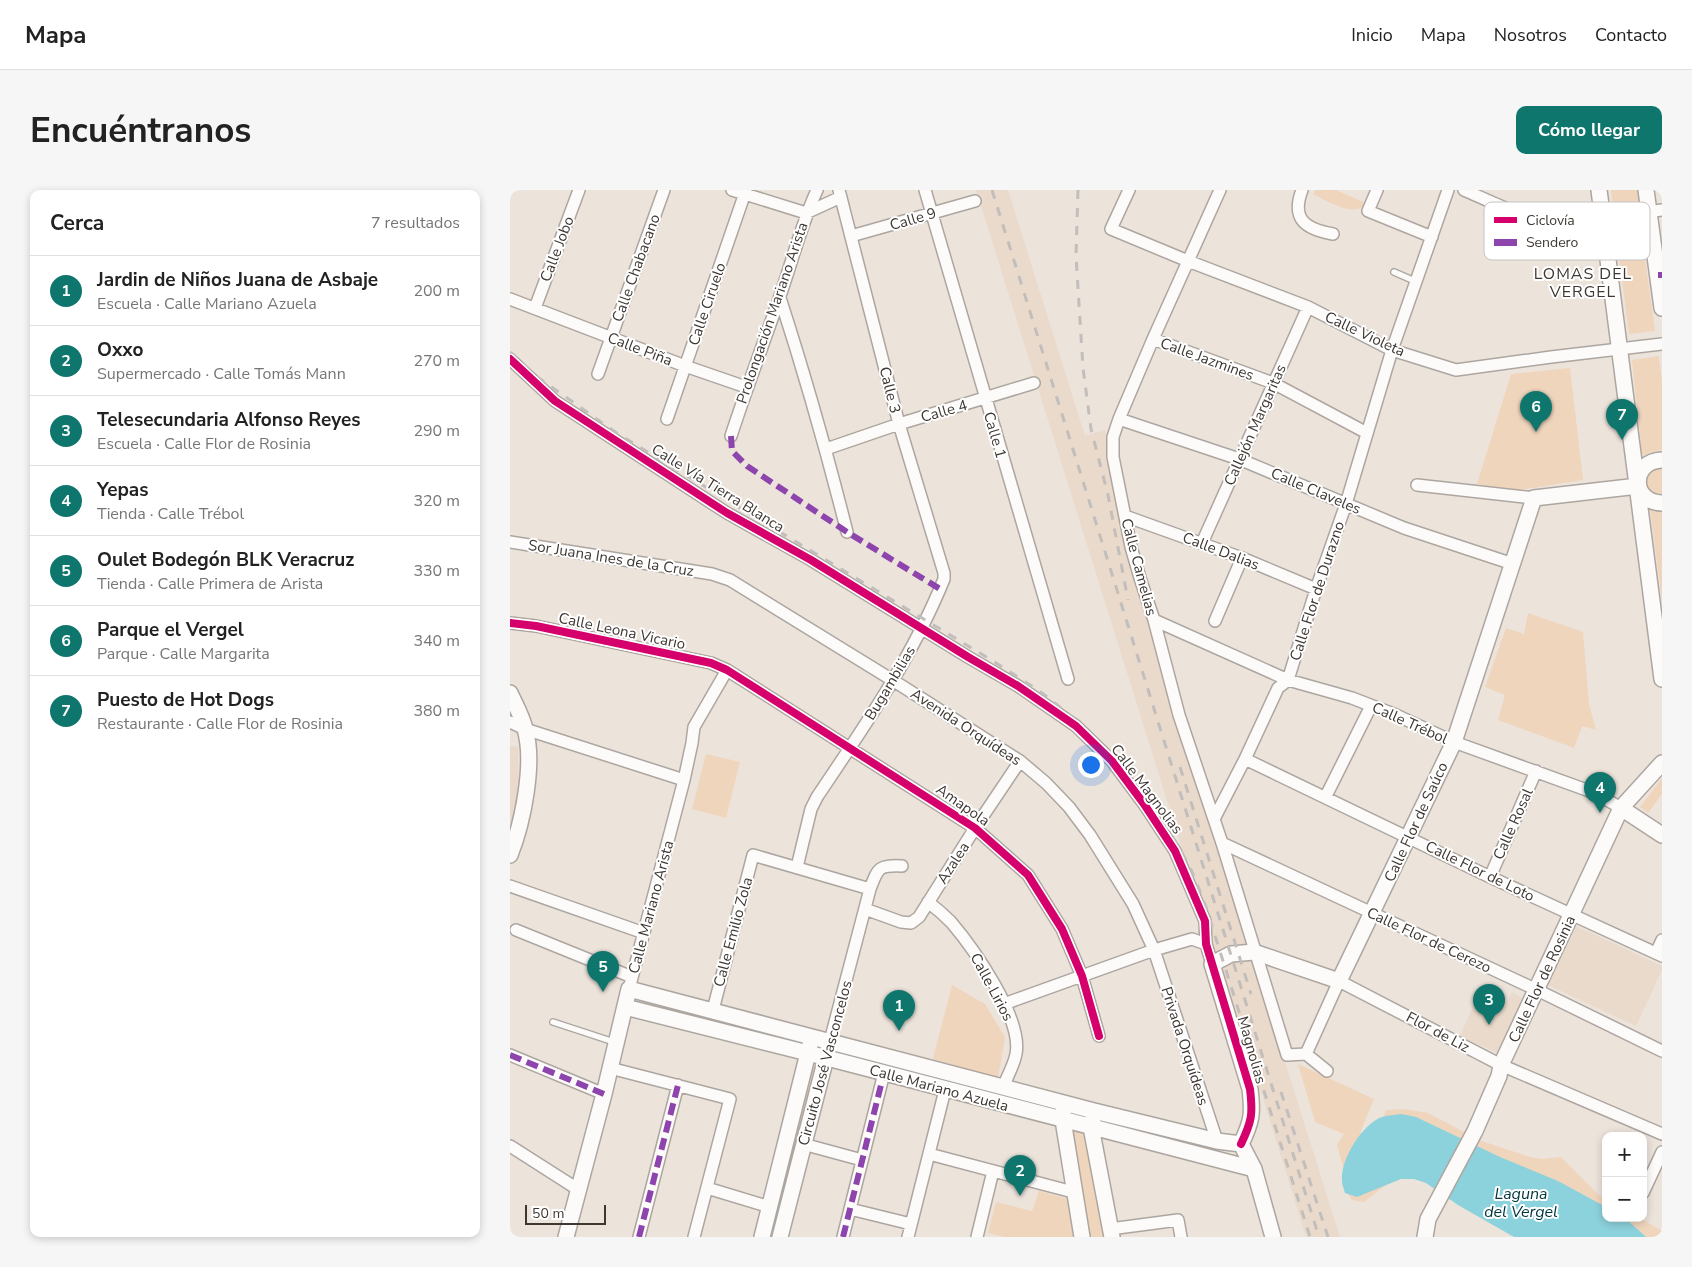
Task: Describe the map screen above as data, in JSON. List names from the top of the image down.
{
  "streets": {
    "street": [
      "Calle 9",
      "Calle Jobo",
      "Calle Chabacano",
      "Calle Ciruelo",
      "Prolongación Mariano Arista",
      "Calle Violeta",
      "Calle Piña",
      "Calle Jazmines",
      "Calle 3",
      "Calle 4",
      "Callejón Margaritas",
      "Calle 1",
      "Calle Vía Tierra Blanca",
      "Calle Claveles",
      "Calle Dalias",
      "Sor Juana Ines de la Cruz",
      "Calle Camelias",
      "Calle Flor de Durazno",
      "Calle Leona Vicario",
      "Bugambilias",
      "Calle Trébol",
      "Avenida Orquídeas",
      "Calle Magnolias",
      "Amapola",
      "Calle Flor de Saúco",
      "Calle Rosal",
      "Azalea",
      "Calle Flor de Loto",
      "Calle Mariano Arista",
      "Calle Emilio Zola",
      "Calle Flor de Cerezo",
      "Calle Flor de Rosinia",
      "Calle Lirios",
      "Flor de Liz",
      "Privada Orquídeas",
      "Magnolias",
      "Circuito José Vasconcelos",
      "Calle Mariano Azuela"
    ]
  },
  "crossings": [
    ["Calle 9", "Calle 3"],
    ["Calle 9", "Calle 1"],
    ["Calle Jobo", "Calle Piña"],
    ["Calle Chabacano", "Calle Piña"],
    ["Calle Ciruelo", "Calle Piña"],
    ["Prolongación Mariano Arista", "Calle Piña"],
    ["Calle Violeta", "Callejón Margaritas"],
    ["Calle Violeta", "Calle Camelias"],
    ["Calle Violeta", "Calle Flor de Durazno"],
    ["Calle Jazmines", "Callejón Margaritas"],
    ["Calle Jazmines", "Calle Camelias"],
    ["Calle Jazmines", "Calle Flor de Durazno"],
    ["Calle 3", "Calle 4"],
    ["Calle 3", "Bugambilias"],
    ["Calle 4", "Calle 1"],
    ["Callejón Margaritas", "Calle Claveles"],
    ["Callejón Margaritas", "Calle Dalias"],
    ["Calle Vía Tierra Blanca", "Bugambilias"],
    ["Calle Vía Tierra Blanca", "Calle Magnolias"],
    ["Calle Claveles", "Calle Camelias"],
    ["Calle Claveles", "Calle Flor de Durazno"],
    ["Calle Claveles", "Calle Flor de Saúco"],
    ["Calle Dalias", "Calle Camelias"],
    ["Calle Dalias", "Calle Flor de Durazno"],
    ["Sor Juana Ines de la Cruz", "Avenida Orquídeas"],
    ["Calle Camelias", "Calle Flor de Durazno"],
    ["Calle Camelias", "Calle Trébol"],
    ["Calle Camelias", "Calle Flor de Saúco"],
    ["Calle Camelias", "Calle Flor de Cerezo"],
    ["Calle Camelias", "Flor de Liz"],
    ["Calle Flor de Durazno", "Calle Trébol"],
    ["Calle Flor de Durazno", "Calle Flor de Loto"],
    ["Calle Leona Vicario", "Amapola"],
    ["Calle Leona Vicario", "Calle Mariano Arista"],
    ["Bugambilias", "Avenida Orquídeas"],
    ["Bugambilias", "Calle Magnolias"],
    ["Bugambilias", "Amapola"],
    ["Bugambilias", "Calle Emilio Zola"],
    ["Calle Trébol", "Calle Flor de Saúco"],
    ["Calle Trébol", "Calle Rosal"],
    ["Calle Trébol", "Calle Flor de Rosinia"],
    ["Avenida Orquídeas", "Azalea"],
    ["Avenida Orquídeas", "Privada Orquídeas"],
    ["Calle Magnolias", "Flor de Liz"],
    ["Calle Magnolias", "Magnolias"],
    ["Amapola", "Azalea"],
    ["Amapola", "Calle Mariano Arista"],
    ["Calle Flor de Saúco", "Calle Flor de Loto"],
    ["Calle Flor de Saúco", "Calle Flor de Cerezo"],
    ["Calle Flor de Saúco", "Flor de Liz"],
    ["Calle Rosal", "Calle Flor de Loto"],
    ["Azalea", "Calle Lirios"],
    ["Azalea", "Circuito José Vasconcelos"],
    ["Calle Flor de Loto", "Calle Flor de Rosinia"],
    ["Calle Mariano Arista", "Calle Mariano Azuela"],
    ["Calle Emilio Zola", "Calle Mariano Azuela"],
    ["Calle Flor de Cerezo", "Calle Flor de Rosinia"],
    ["Calle Flor de Rosinia", "Flor de Liz"],
    ["Calle Lirios", "Calle Mariano Azuela"],
    ["Flor de Liz", "Magnolias"],
    ["Privada Orquídeas", "Calle Mariano Azuela"],
    ["Magnolias", "Calle Mariano Azuela"],
    ["Circuito José Vasconcelos", "Calle Mariano Azuela"]
  ],
  "districts": ["LOMAS DEL VERGEL"],
  "water": ["Laguna del Vergel"],
  "legend": ["Ciclovía", "Sendero"],
  "scale_bar": "50 m",
  "page": {
    "header": "Mapa",
    "nav": [
      "Inicio",
      "Mapa",
      "Nosotros",
      "Contacto"
    ],
    "buttons": "Cómo llegar",
    "title": "Encuéntranos",
    "heading": ["Cerca", "7 resultados"],
    "list": [
      {
        "mark": "1",
        "name": "Jardin de Niños Juana de Asbaje",
        "note": "Escuela · Calle Mariano Azuela",
        "value": "200 m"
      },
      {
        "mark": "2",
        "name": "Oxxo",
        "note": "Supermercado · Calle Tomás Mann",
        "value": "270 m"
      },
      {
        "mark": "3",
        "name": "Telesecundaria Alfonso Reyes",
        "note": "Escuela · Calle Flor de Rosinia",
        "value": "290 m"
      },
      {
        "mark": "4",
        "name": "Yepas",
        "note": "Tienda · Calle Trébol",
        "value": "320 m"
      },
      {
        "mark": "5",
        "name": "Oulet Bodegón BLK Veracruz",
        "note": "Tienda · Calle Primera de Arista",
        "value": "330 m"
      },
      {
        "mark": "6",
        "name": "Parque el Vergel",
        "note": "Parque · Calle Margarita",
        "value": "340 m"
      },
      {
        "mark": "7",
        "name": "Puesto de Hot Dogs",
        "note": "Restaurante · Calle Flor de Rosinia",
        "value": "380 m"
      }
    ],
    "pins": [
      "6",
      "7",
      "4",
      "5",
      "3",
      "1",
      "2"
    ],
    "map_buttons": ["+", "−"],
    "scale": "50 m"
  }
}
